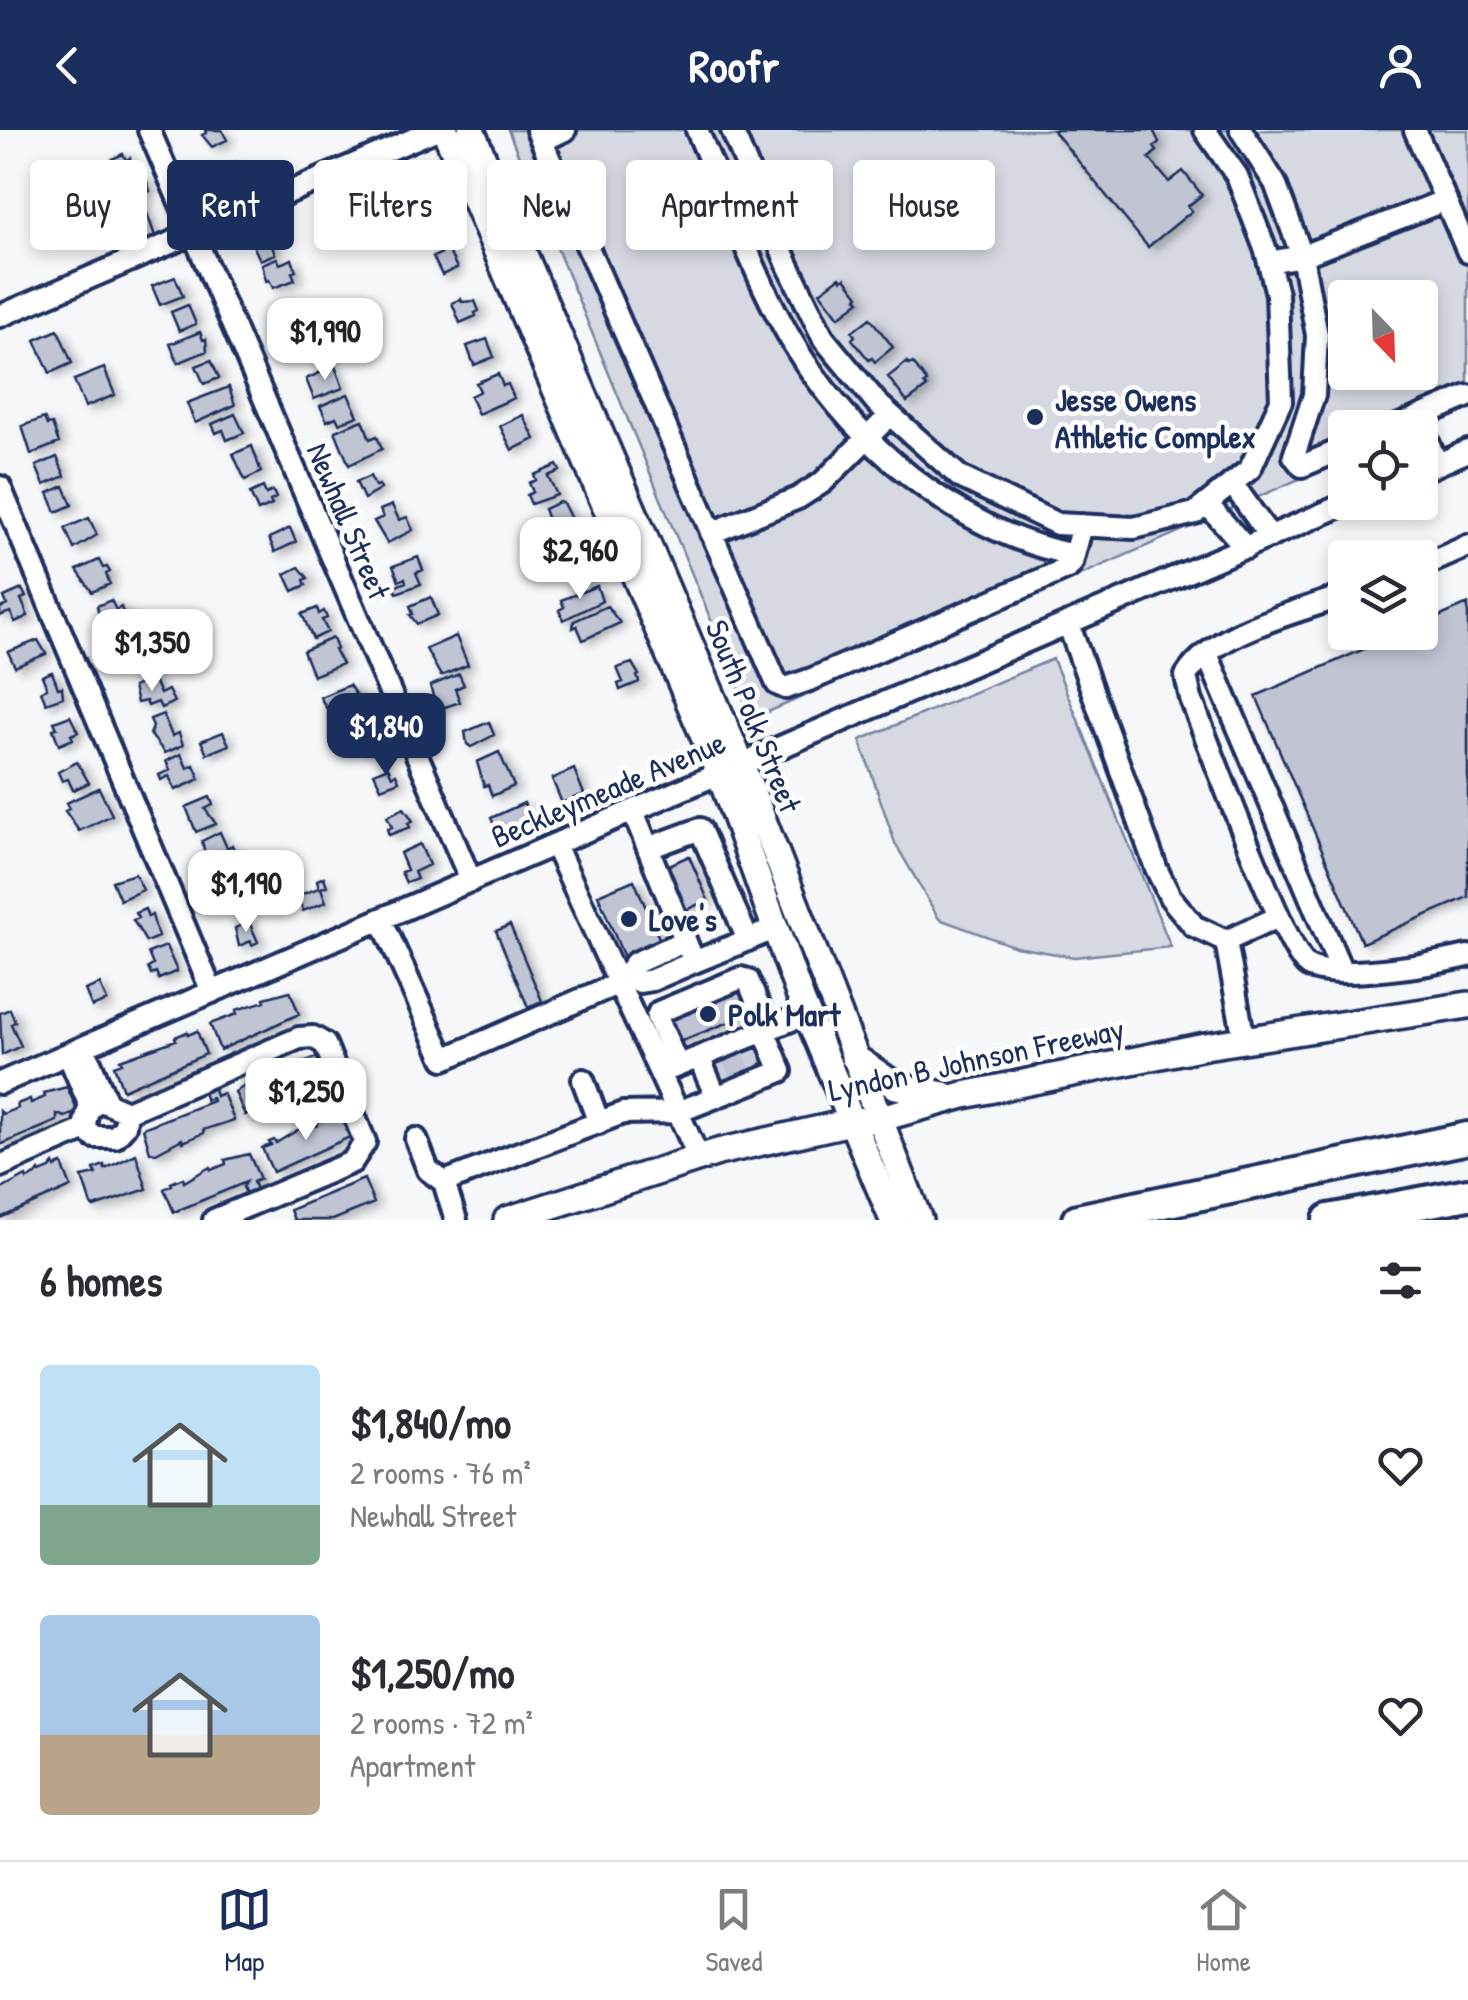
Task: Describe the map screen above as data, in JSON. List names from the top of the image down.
{
  "streets": {
    "main road": ["South Polk Street", "Lyndon B Johnson Freeway"],
    "street": ["Newhall Street", "Beckleymeade Avenue"]
  },
  "crossings": [
    ["Newhall Street", "Beckleymeade Avenue"],
    ["South Polk Street", "Beckleymeade Avenue"],
    ["South Polk Street", "Lyndon B Johnson Freeway"]
  ],
  "places": ["Jesse Owens Athletic Complex", "Love's", "Polk Mart"],
  "north": "bottom right",
  "page": {
    "header": "Roofr",
    "chip": [
      "Buy",
      "Rent",
      "Filters",
      "New",
      "Apartment",
      "House"
    ],
    "price": [
      "$1,990",
      "$2,960",
      "$1,350",
      "$1,840",
      "$1,190",
      "$1,250"
    ],
    "heading": "6 homes",
    "list": [
      {
        "name": "$1,840/mo",
        "note": "2 rooms · 76 m² · Newhall Street"
      },
      {
        "name": "$1,250/mo",
        "note": "2 rooms · 72 m² · Apartment"
      }
    ],
    "tabs": ["Map", "Saved", "Home"]
  }
}
